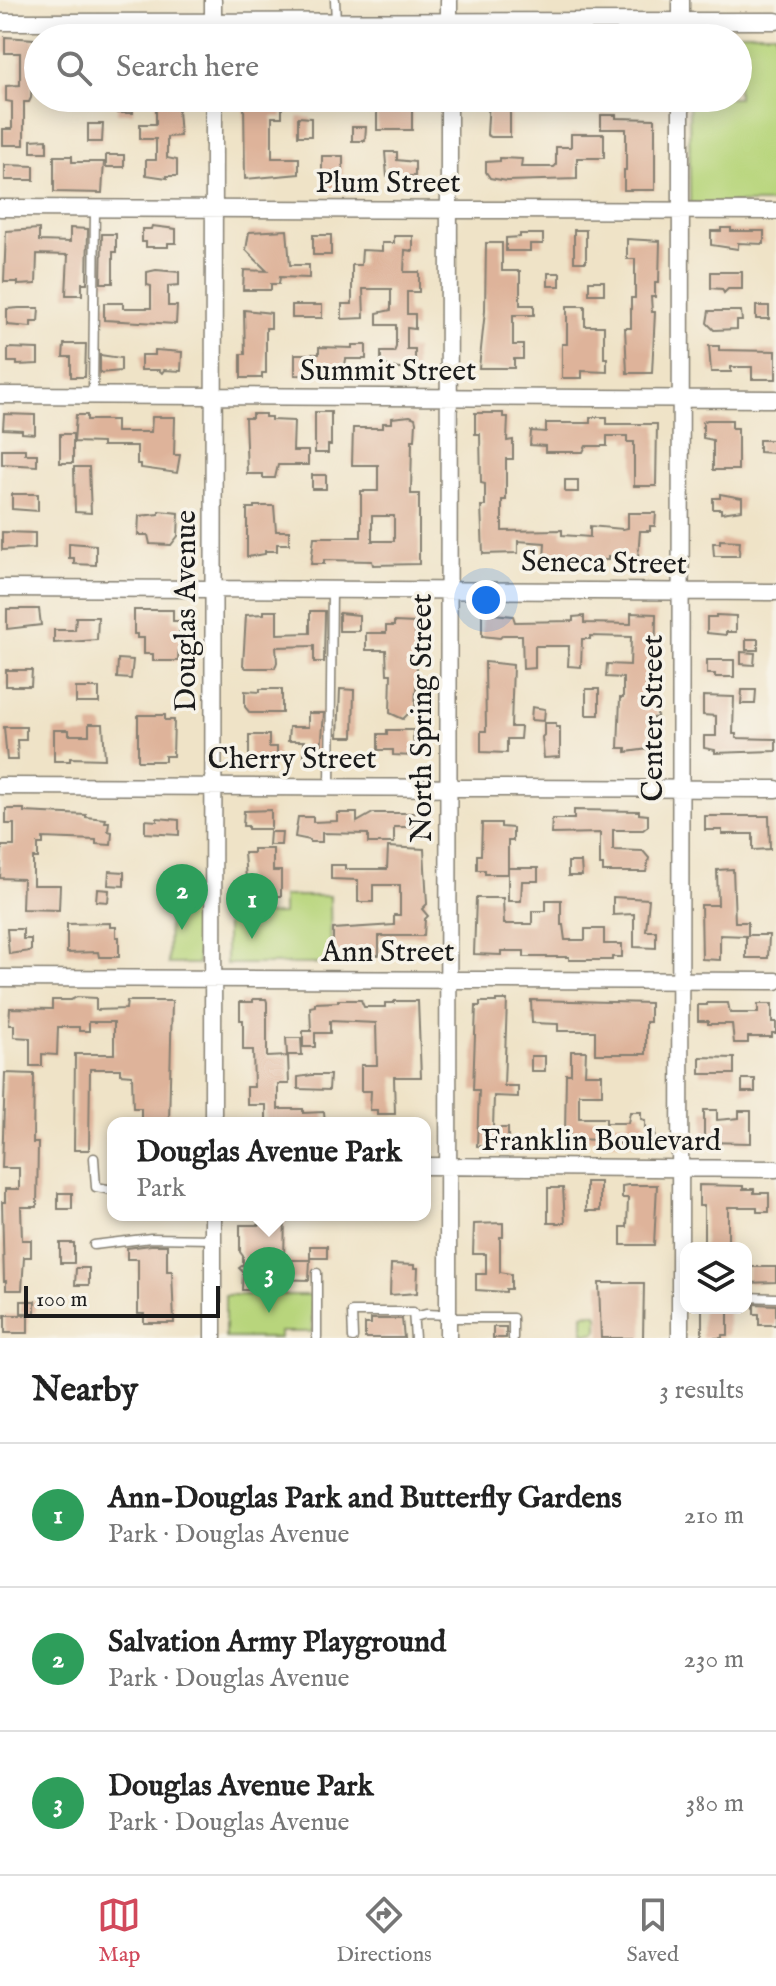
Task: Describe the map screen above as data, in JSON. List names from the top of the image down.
{
  "streets": {
    "street": [
      "Plum Street",
      "Summit Street",
      "Seneca Street",
      "Douglas Avenue",
      "North Spring Street",
      "Center Street",
      "Cherry Street",
      "Ann Street",
      "Franklin Boulevard"
    ]
  },
  "crossings": [
    ["Plum Street", "Douglas Avenue"],
    ["Plum Street", "North Spring Street"],
    ["Plum Street", "Center Street"],
    ["Summit Street", "Douglas Avenue"],
    ["Summit Street", "North Spring Street"],
    ["Summit Street", "Center Street"],
    ["Seneca Street", "Douglas Avenue"],
    ["Seneca Street", "North Spring Street"],
    ["Seneca Street", "Center Street"],
    ["Douglas Avenue", "Cherry Street"],
    ["Douglas Avenue", "Ann Street"],
    ["North Spring Street", "Cherry Street"],
    ["North Spring Street", "Ann Street"],
    ["North Spring Street", "Franklin Boulevard"],
    ["Center Street", "Cherry Street"],
    ["Center Street", "Ann Street"],
    ["Center Street", "Franklin Boulevard"]
  ],
  "scale_bar": "100 m",
  "page": {
    "search": "Search here",
    "pins": ["2", "1", "3"],
    "popup": ["Douglas Avenue Park", "Park"],
    "scale": "100 m",
    "heading": ["Nearby", "3 results"],
    "list": [
      {
        "mark": "1",
        "name": "Ann-Douglas Park and Butterfly Gardens",
        "note": "Park · Douglas Avenue",
        "value": "210 m"
      },
      {
        "mark": "2",
        "name": "Salvation Army Playground",
        "note": "Park · Douglas Avenue",
        "value": "230 m"
      },
      {
        "mark": "3",
        "name": "Douglas Avenue Park",
        "note": "Park · Douglas Avenue",
        "value": "380 m"
      }
    ],
    "nav": ["Map", "Directions", "Saved"]
  }
}
